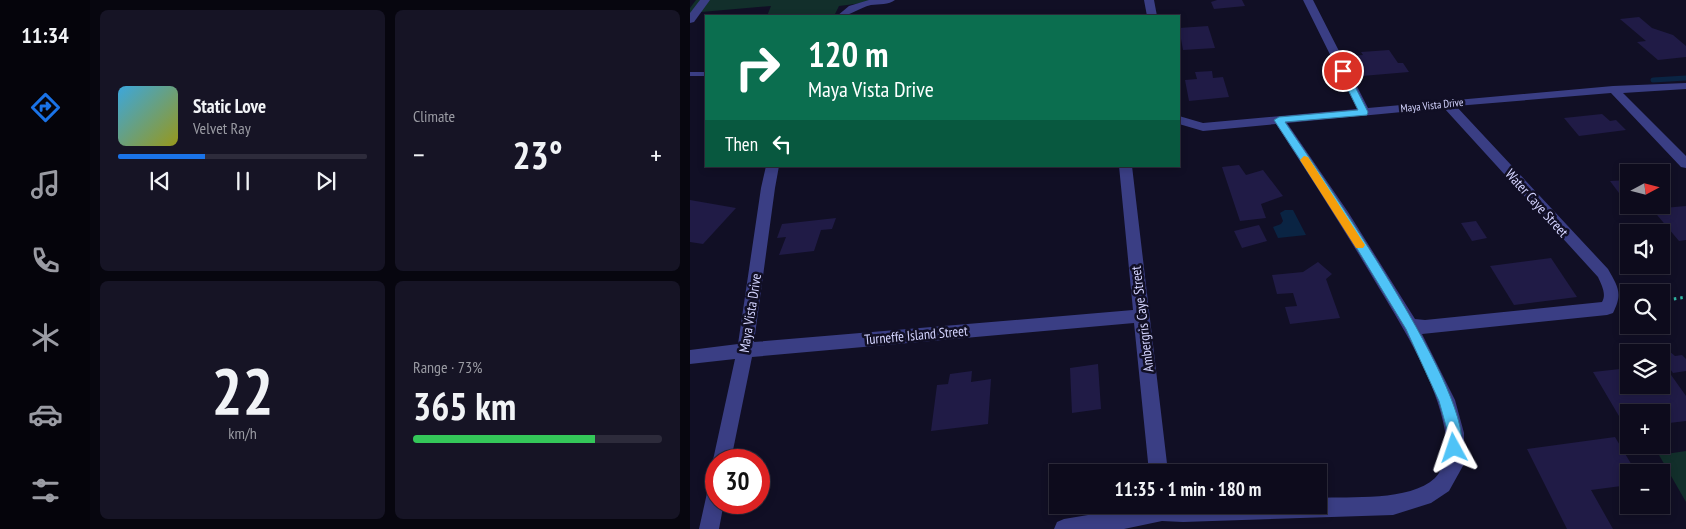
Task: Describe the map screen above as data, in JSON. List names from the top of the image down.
{
  "streets": {
    "street": [
      "Maya Vista Drive",
      "Water Caye Street",
      "Ambergris Caye Street",
      "Turneffe Island Street"
    ]
  },
  "crossings": [
    ["Maya Vista Drive", "Water Caye Street"],
    ["Maya Vista Drive", "Turneffe Island Street"],
    ["Ambergris Caye Street", "Turneffe Island Street"]
  ],
  "north": "right",
  "page": {
    "tabs": "11:34",
    "tile": [
      "Climate",
      ["22", "km/h"],
      ["Range · 73%", "365 km"]
    ],
    "turn": ["120 m", "Maya Vista Drive"],
    "song": ["Static Love", "Velvet Ray"],
    "then": "Then",
    "heat": ["−", "23°", "+"],
    "map_buttons": ["+", "−"],
    "limit": "30",
    "trip": "11:35 · 1 min · 180 m"
  }
}
